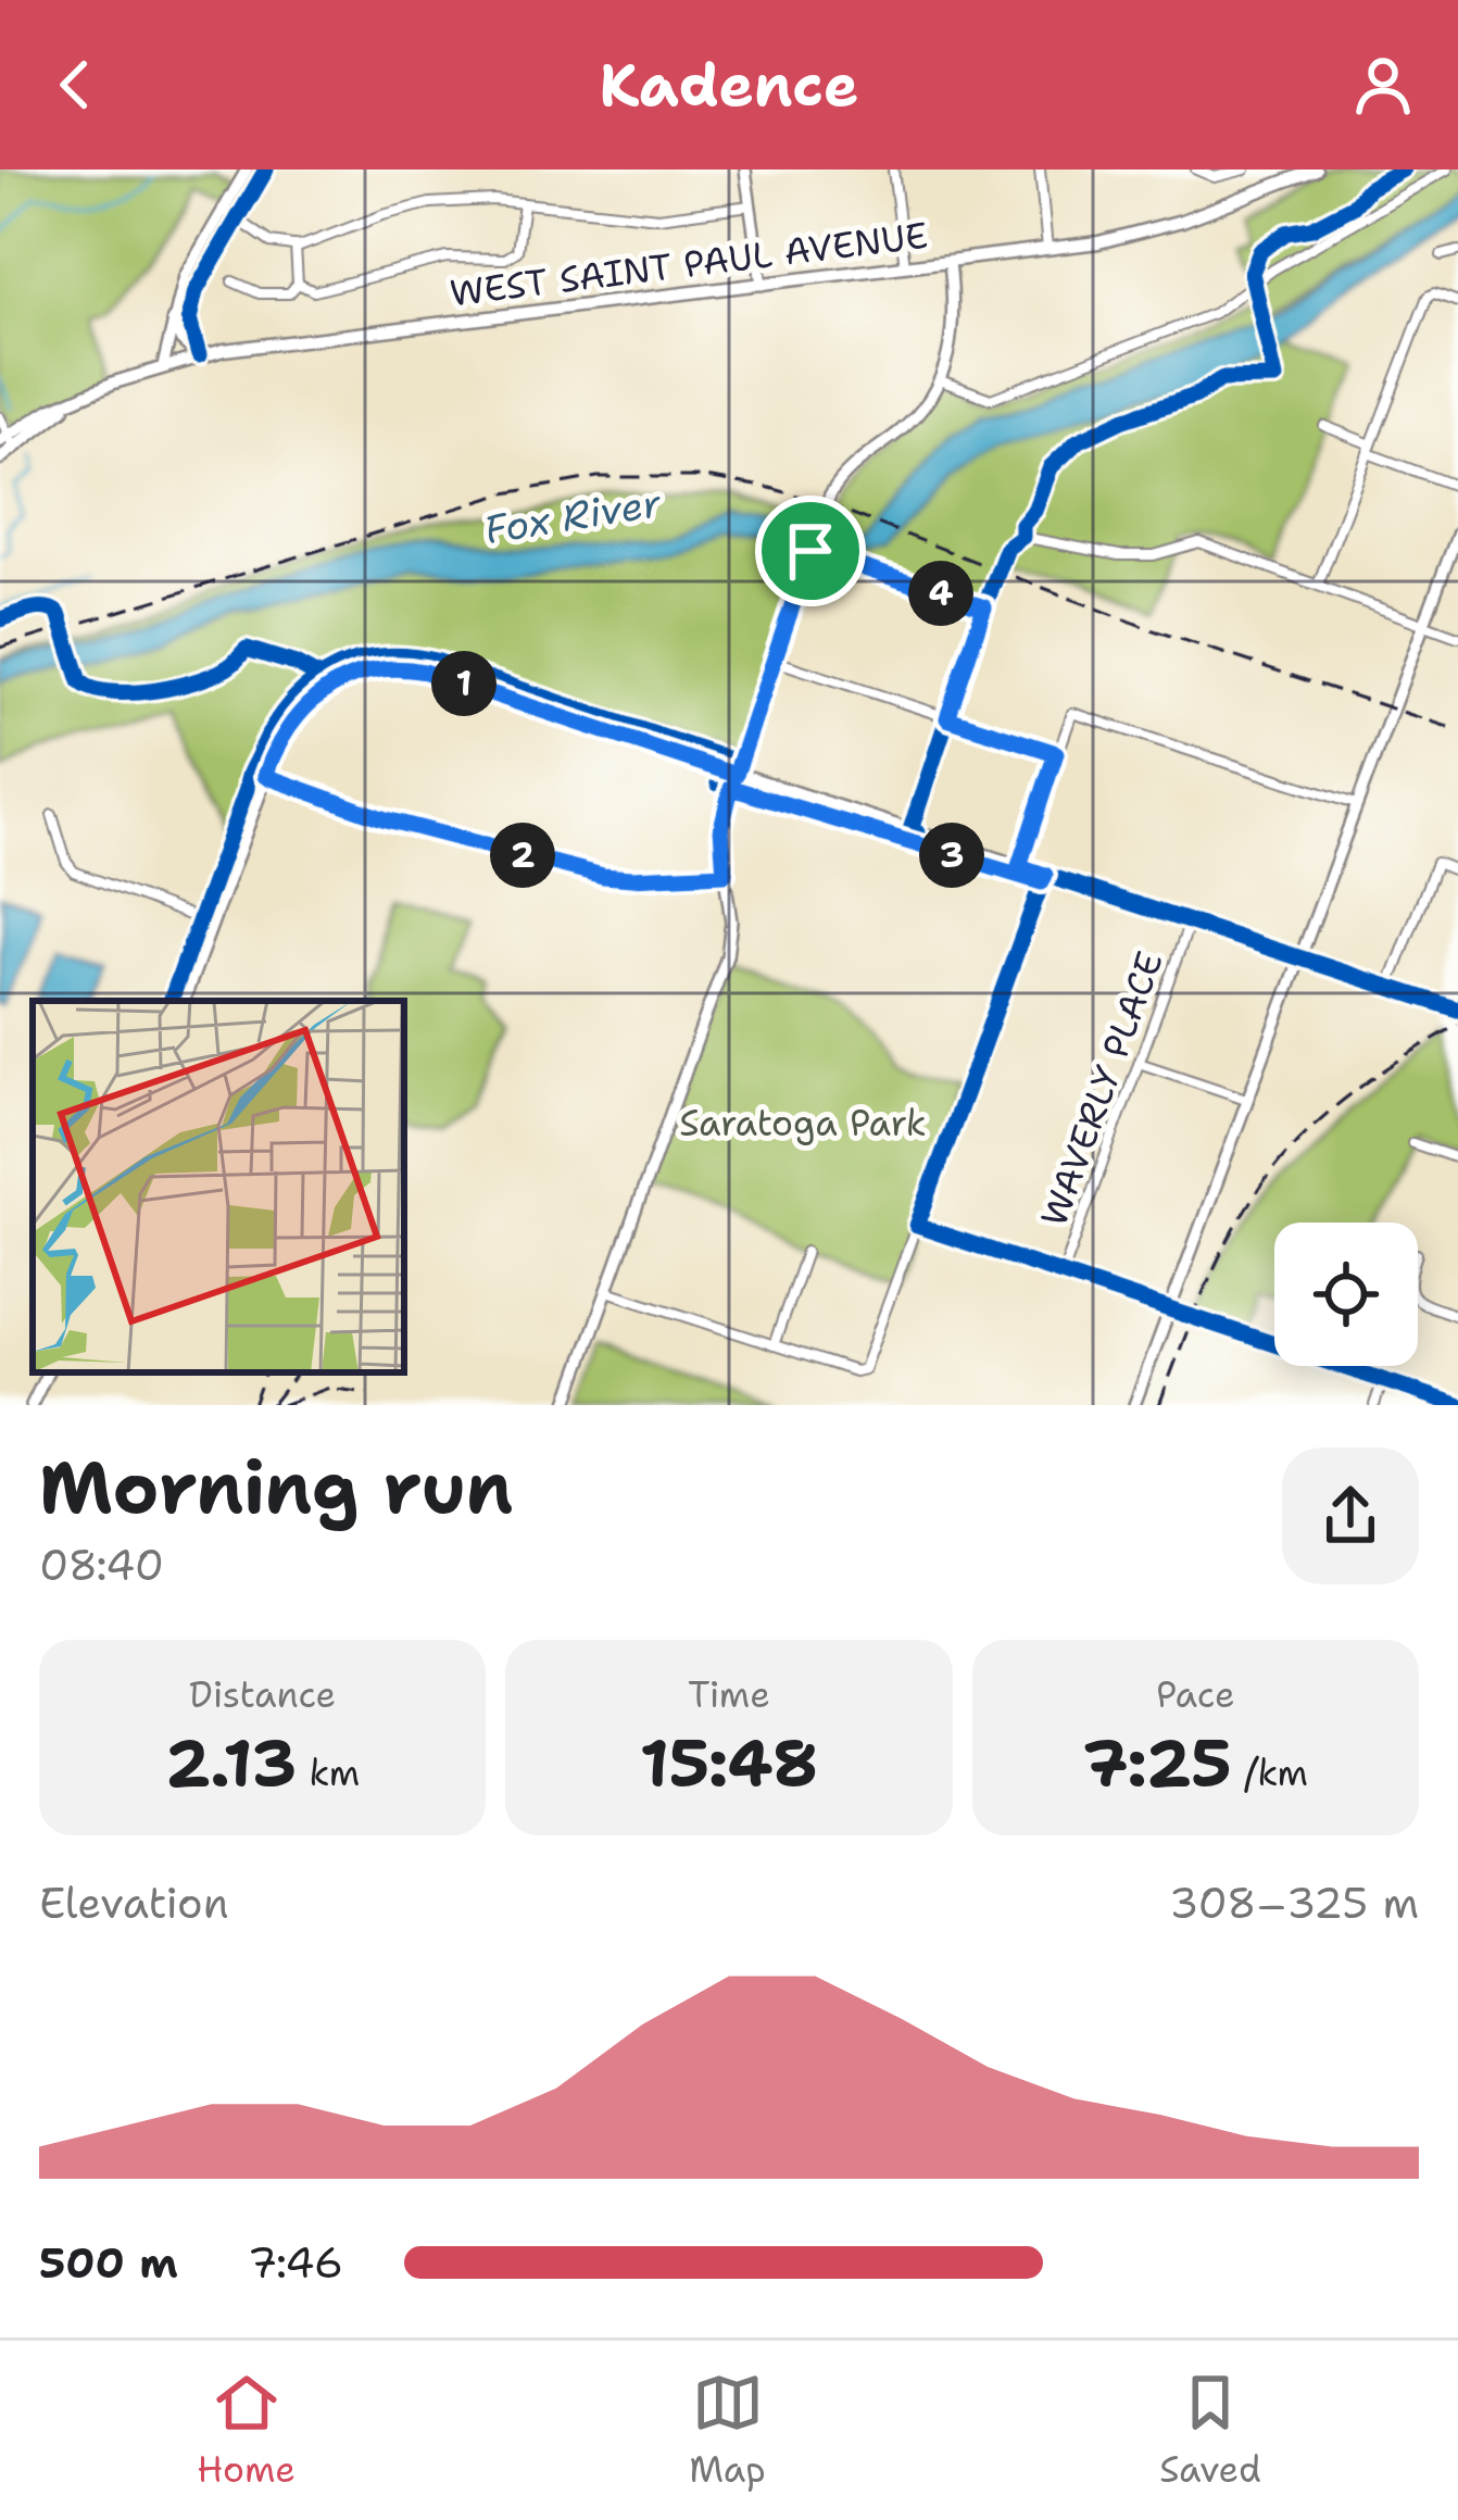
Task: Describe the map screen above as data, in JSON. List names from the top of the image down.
{
  "streets": {
    "main road": ["WEST SAINT PAUL AVENUE"],
    "street": ["WAVERLY PLACE"]
  },
  "water": ["Fox River"],
  "parks": ["Saratoga Park"],
  "page": {
    "header": "Kadence",
    "pins": [
      "4",
      "1",
      "2",
      "3"
    ],
    "heading": ["Morning run", "08:40"],
    "stats": [
      ["Distance", "2.13 km"],
      ["Time", "15:48"],
      ["Pace", "7:25 /km"]
    ],
    "chart": ["Elevation", "308–325 m"],
    "list": [
      {
        "name": "500 m",
        "note": "7:46"
      }
    ],
    "tabs": ["Home", "Map", "Saved"]
  }
}
